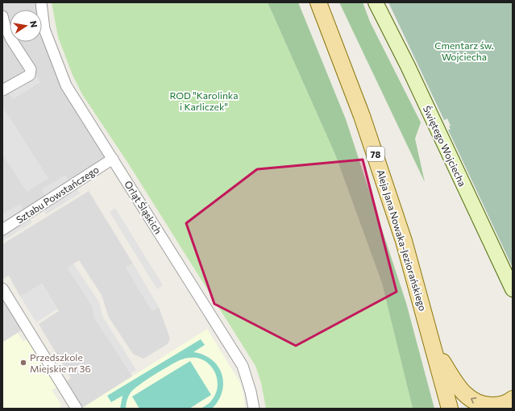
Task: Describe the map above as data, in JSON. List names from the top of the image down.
{
  "streets": {
    "main road": ["Świętego Wojciecha", "78", "Aleja Jana Nowaka-Jeziorańskiego"],
    "street": ["Sztabu Powstańczego", "Orląt Śląskich"]
  },
  "crossings": [
    ["Sztabu Powstańczego", "Orląt Śląskich"]
  ],
  "parks": ["Cmentarz św. Wojciecha", "ROD \"Karolinka i Karliczek\""],
  "places": ["Przedszkole Miejskie nr 36"],
  "north": "right"
}
